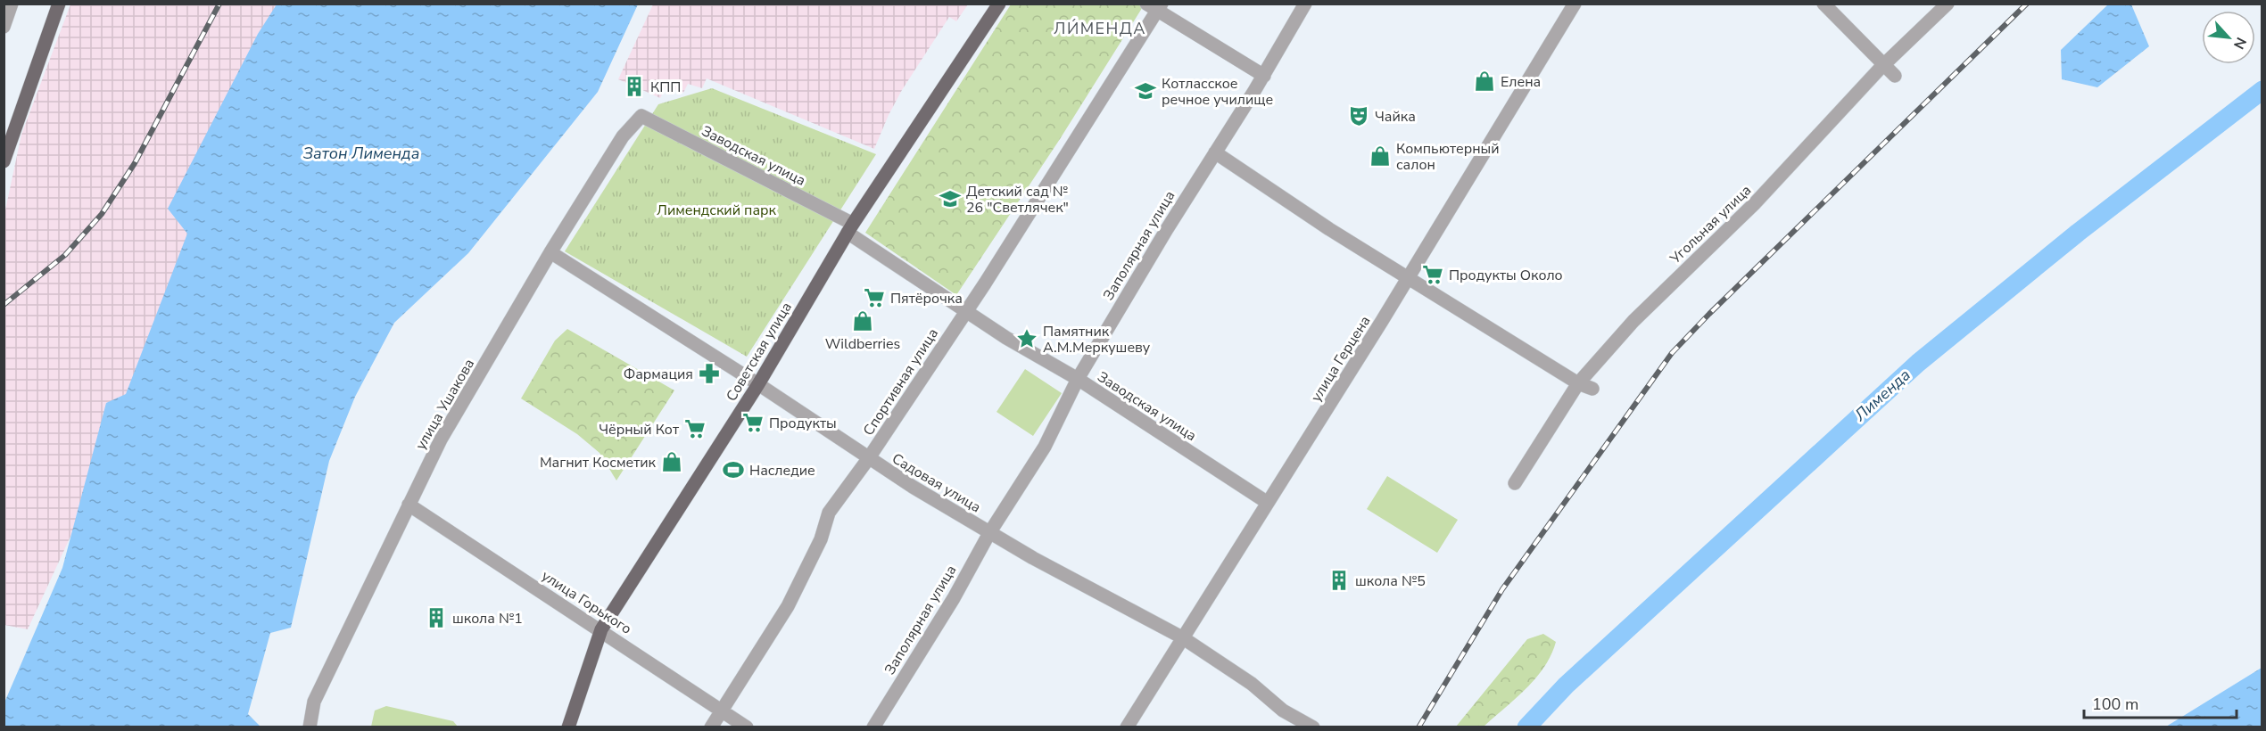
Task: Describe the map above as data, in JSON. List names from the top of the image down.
{
  "streets": {
    "main road": ["Советская улица"],
    "street": [
      "Заводская улица",
      "Угольная улица",
      "Заполярная улица",
      "улица Герцена",
      "Спортивная улица",
      "улица Ушакова",
      "Садовая улица",
      "улица Горького"
    ]
  },
  "crossings": [
    ["Заводская улица", "Заполярная улица"],
    ["Заводская улица", "Советская улица"],
    ["Заводская улица", "улица Герцена"],
    ["Заводская улица", "Спортивная улица"],
    ["Заводская улица", "улица Ушакова"],
    ["Заполярная улица", "Садовая улица"],
    ["Советская улица", "Садовая улица"],
    ["Советская улица", "улица Горького"],
    ["улица Герцена", "Садовая улица"],
    ["Спортивная улица", "Садовая улица"],
    ["Спортивная улица", "улица Горького"],
    ["улица Ушакова", "Садовая улица"],
    ["улица Ушакова", "улица Горького"]
  ],
  "districts": ["ЛИ́МЕНДА"],
  "water": ["Затон Лименда", "Лименда"],
  "parks": ["Лимендский парк"],
  "places": {
    "shop": [
      "Елена",
      "Компьютерный салон",
      "Wildberries",
      "Магнит Косметик"
    ],
    "building": ["КПП", "школа №5", "школа №1"],
    "school or university": ["Котласское речное училище", "Детский сад № 26 \"Светлячек\""],
    "theatre": ["Чайка"],
    "supermarket": [
      "Продукты Около",
      "Пятёрочка",
      "Продукты",
      "Чёрный Кот"
    ],
    "place": ["Памятник А.М.Меркушеву"],
    "pharmacy": ["Фармация"],
    "sports": ["Наследие"]
  },
  "scale_bar": "100 m",
  "north": "bottom right"
}
